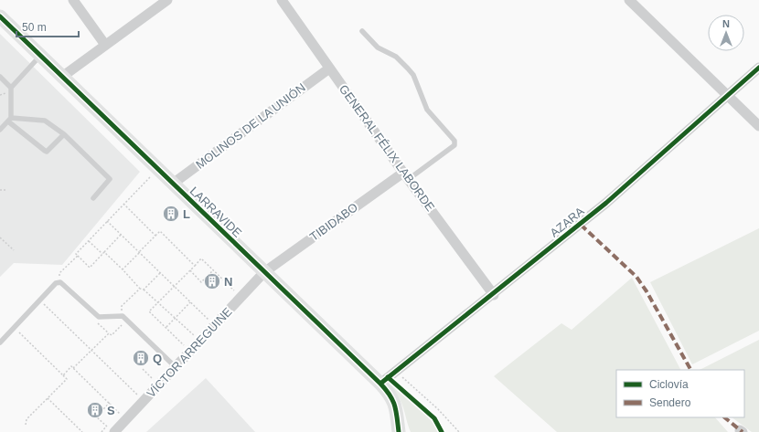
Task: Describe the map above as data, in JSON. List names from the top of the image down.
{
  "streets": {
    "street": [
      "MOLINOS DE LA UNIÓN",
      "GENERAL FÉLIX LABORDE",
      "LARRAVIDE",
      "TIBIDABO",
      "AZARA",
      "VÍCTOR ARREGUINE"
    ]
  },
  "crossings": [
    ["MOLINOS DE LA UNIÓN", "GENERAL FÉLIX LABORDE"],
    ["MOLINOS DE LA UNIÓN", "LARRAVIDE"],
    ["GENERAL FÉLIX LABORDE", "TIBIDABO"],
    ["GENERAL FÉLIX LABORDE", "AZARA"],
    ["LARRAVIDE", "TIBIDABO"],
    ["LARRAVIDE", "AZARA"],
    ["LARRAVIDE", "VÍCTOR ARREGUINE"],
    ["TIBIDABO", "VÍCTOR ARREGUINE"]
  ],
  "places": {
    "building": [
      "L",
      "N",
      "Q",
      "S"
    ]
  },
  "legend": ["Ciclovía", "Sendero"],
  "scale_bar": "50 m",
  "north": "top"
}
